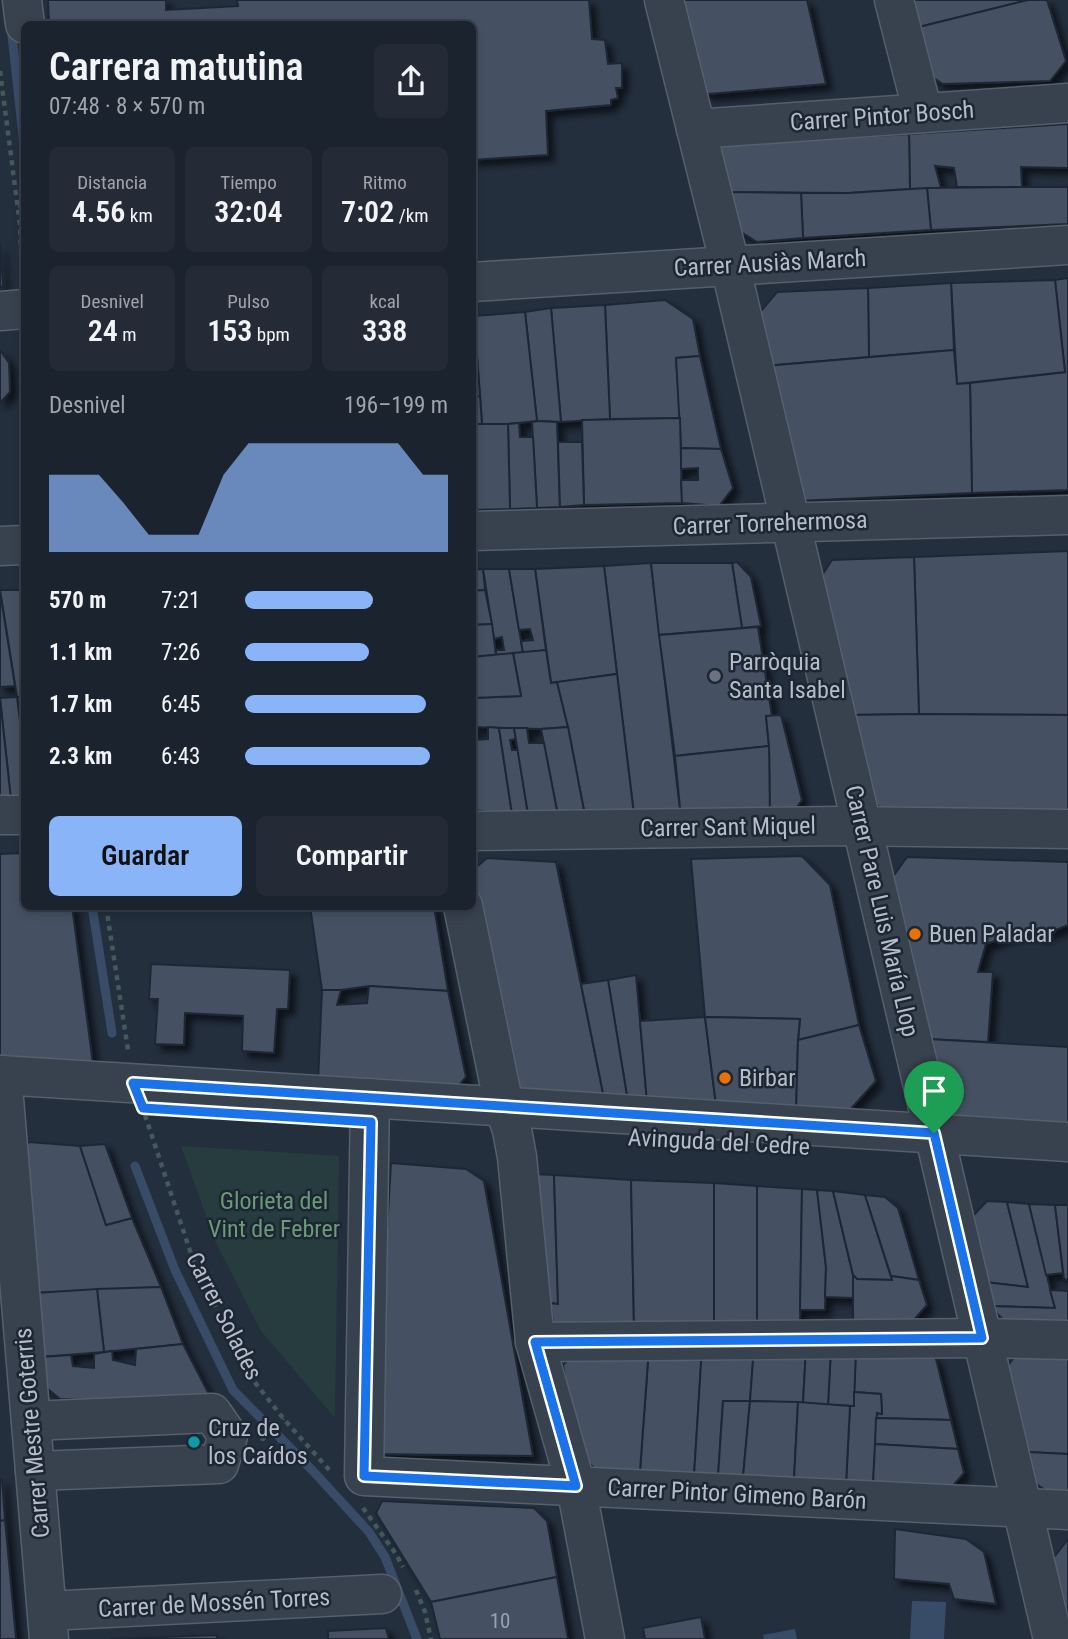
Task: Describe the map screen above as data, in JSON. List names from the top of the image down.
{
  "streets": {
    "street": [
      "Carrer Pintor Bosch",
      "Carrer Ausiàs March",
      "Carrer Torrehermosa",
      "Carrer Sant Miquel",
      "Carrer Pare Luis María Llop",
      "Avinguda del Cedre",
      "Carrer Mestre Goterris",
      "Carrer Pintor Gimeno Barón",
      "Carrer de Mossén Torres"
    ],
    "path": ["Carrer Solades"]
  },
  "crossings": [
    ["Carrer Pintor Bosch", "Carrer Pare Luis María Llop"],
    ["Carrer Ausiàs March", "Carrer Pare Luis María Llop"],
    ["Carrer Torrehermosa", "Carrer Pare Luis María Llop"],
    ["Carrer Sant Miquel", "Carrer Pare Luis María Llop"],
    ["Carrer Pare Luis María Llop", "Avinguda del Cedre"],
    ["Carrer Pare Luis María Llop", "Carrer Pintor Gimeno Barón"],
    ["Avinguda del Cedre", "Carrer Solades"],
    ["Avinguda del Cedre", "Carrer Mestre Goterris"],
    ["Carrer Solades", "Carrer Pintor Gimeno Barón"],
    ["Carrer Solades", "Carrer de Mossén Torres"],
    ["Carrer Mestre Goterris", "Carrer de Mossén Torres"]
  ],
  "parks": ["Glorieta del Vint de Febrer"],
  "places": [
    "Parròquia Santa Isabel",
    "Buen Paladar",
    "Birbar",
    "Cruz de los Caídos"
  ],
  "house_numbers": ["10"],
  "page": {
    "heading": ["Carrera matutina", "07:48 · 8 × 570 m"],
    "stats": [
      ["Distancia", "4.56 km"],
      ["Tiempo", "32:04"],
      ["Ritmo", "7:02 /km"],
      ["Desnivel", "24 m"],
      ["Pulso", "153 bpm"],
      ["kcal", "338"]
    ],
    "chart": ["Desnivel", "196–199 m"],
    "list": [
      {
        "name": "570 m",
        "note": "7:21"
      },
      {
        "name": "1.1 km",
        "note": "7:26"
      },
      {
        "name": "1.7 km",
        "note": "6:45"
      },
      {
        "name": "2.3 km",
        "note": "6:43"
      }
    ],
    "buttons": ["Guardar", "Compartir"]
  }
}
